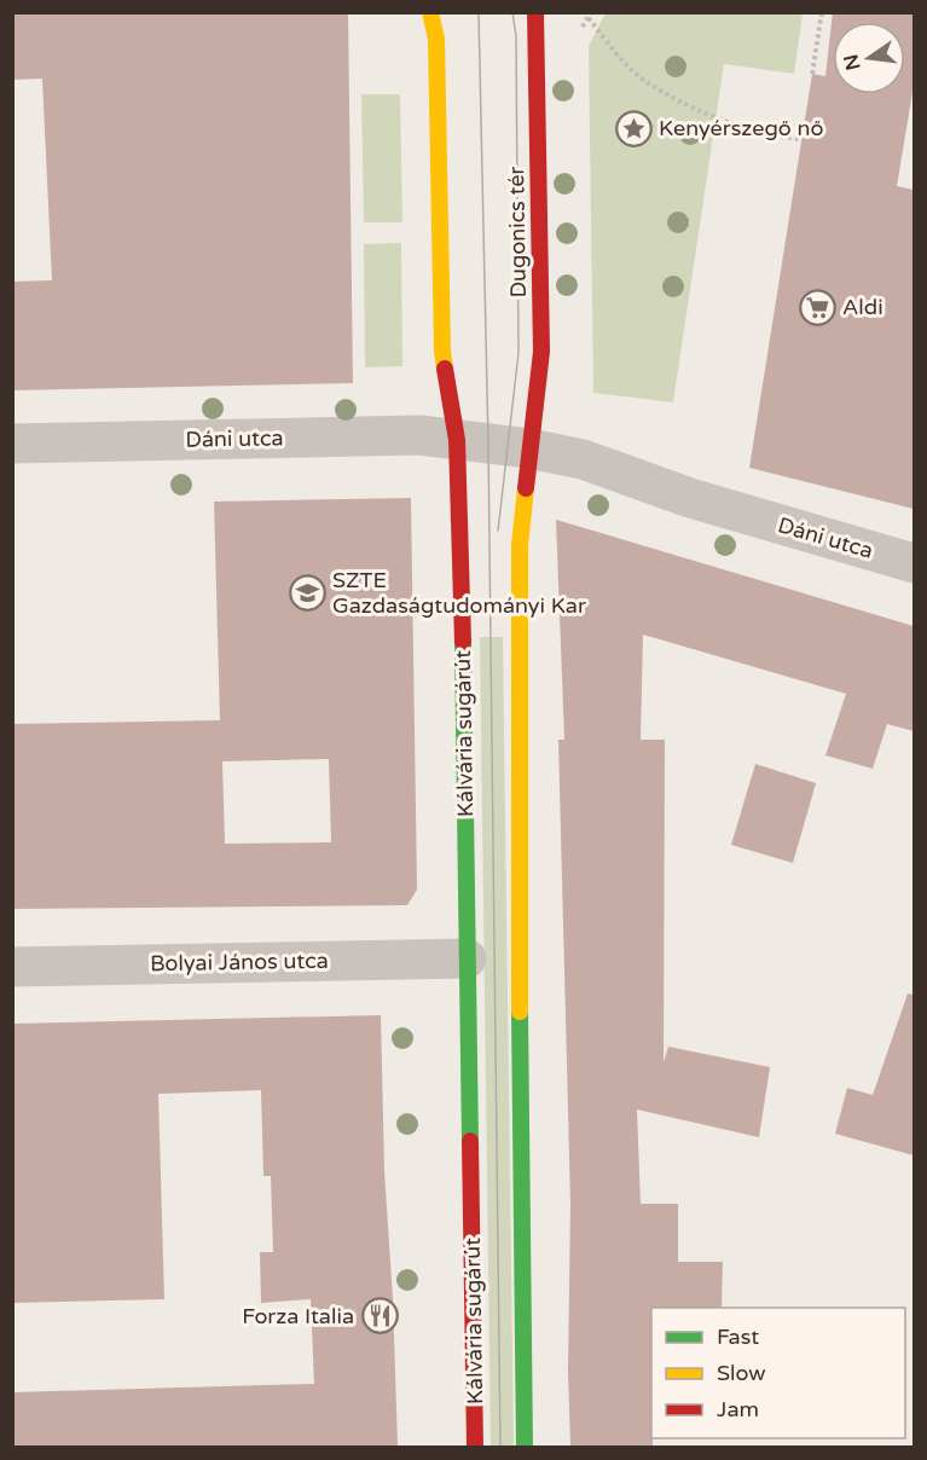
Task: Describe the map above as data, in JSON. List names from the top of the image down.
{
  "streets": {
    "street": [
      "Dugonics tér",
      "Dáni utca",
      "Kálvária sugárút",
      "Bolyai János utca"
    ]
  },
  "crossings": [
    ["Dugonics tér", "Dáni utca"],
    ["Dáni utca", "Kálvária sugárút"],
    ["Kálvária sugárút", "Bolyai János utca"]
  ],
  "places": {
    "place": ["Kenyérszegő nő"],
    "supermarket": ["Aldi"],
    "school or university": ["SZTE Gazdaságtudományi Kar"],
    "restaurant": ["Forza Italia"]
  },
  "legend": ["Fast", "Slow", "Jam"],
  "north": "left"
}
